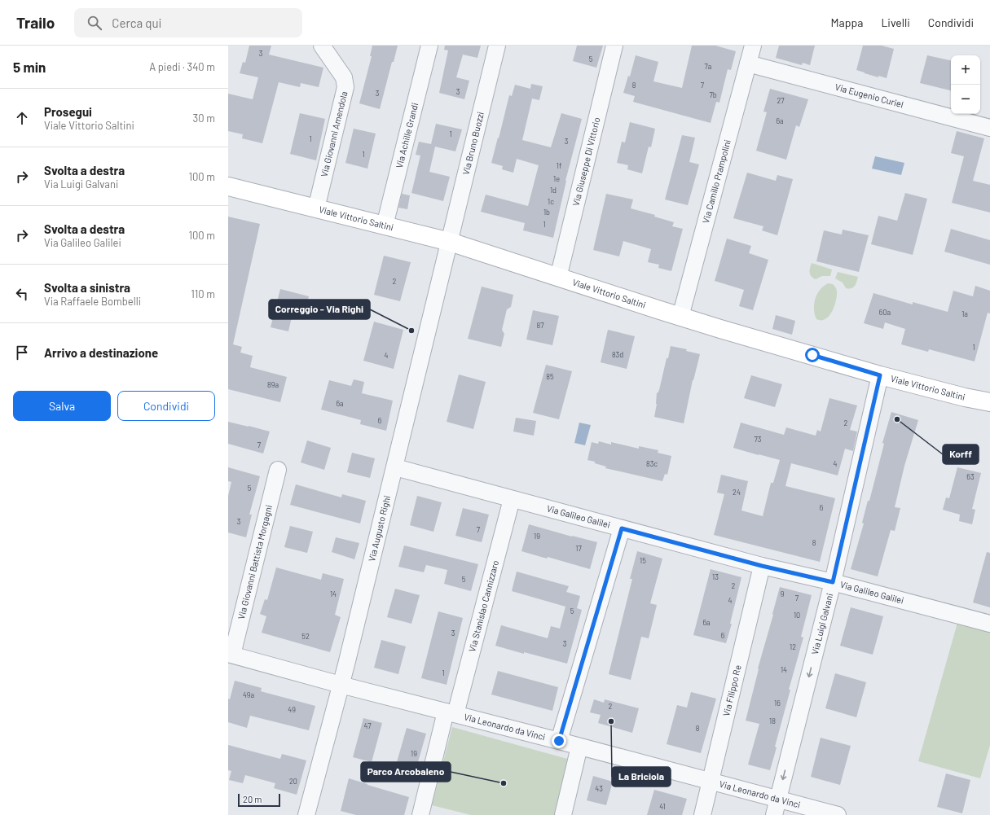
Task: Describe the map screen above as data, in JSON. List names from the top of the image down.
{
  "streets": {
    "street": [
      "Via Eugenio Curiel",
      "Via Giovanni Amendola",
      "Via Achille Grandi",
      "Via Bruno Buozzi",
      "Via Giuseppe Di Vittorio",
      "Via Camillo Prampolini",
      "Viale Vittorio Saltini",
      "Via Galileo Galilei",
      "Via Augusto Righi",
      "Via Giovanni Battista Morgagni",
      "Via Stanislao Cannizzaro",
      "Via Luigi Galvani",
      "Via Filippo Re",
      "Via Leonardo da Vinci"
    ]
  },
  "crossings": [
    ["Via Eugenio Curiel", "Via Camillo Prampolini"],
    ["Via Giovanni Amendola", "Viale Vittorio Saltini"],
    ["Via Achille Grandi", "Viale Vittorio Saltini"],
    ["Via Bruno Buozzi", "Viale Vittorio Saltini"],
    ["Via Bruno Buozzi", "Via Augusto Righi"],
    ["Via Giuseppe Di Vittorio", "Viale Vittorio Saltini"],
    ["Via Camillo Prampolini", "Viale Vittorio Saltini"],
    ["Viale Vittorio Saltini", "Via Augusto Righi"],
    ["Viale Vittorio Saltini", "Via Luigi Galvani"],
    ["Via Galileo Galilei", "Via Augusto Righi"],
    ["Via Galileo Galilei", "Via Stanislao Cannizzaro"],
    ["Via Galileo Galilei", "Via Luigi Galvani"],
    ["Via Galileo Galilei", "Via Filippo Re"],
    ["Via Augusto Righi", "Via Leonardo da Vinci"],
    ["Via Giovanni Battista Morgagni", "Via Leonardo da Vinci"],
    ["Via Stanislao Cannizzaro", "Via Leonardo da Vinci"],
    ["Via Luigi Galvani", "Via Leonardo da Vinci"],
    ["Via Filippo Re", "Via Leonardo da Vinci"]
  ],
  "one_way": ["Via Luigi Galvani"],
  "places": [
    "Correggio - Via Righi",
    "Korff",
    "La Briciola",
    "Parco Arcobaleno"
  ],
  "house_numbers": [
    "3",
    "5",
    "7a",
    "8",
    "7",
    "3",
    "3",
    "7b",
    "27",
    "6a",
    "1",
    "1",
    "3",
    "1",
    "1f",
    "1e",
    "1d",
    "1c",
    "1b",
    "1",
    "2",
    "60a",
    "1a",
    "87",
    "1",
    "83d",
    "4",
    "85",
    "89a",
    "6a",
    "6",
    "2",
    "73",
    "7",
    "83c",
    "4",
    "63",
    "5",
    "24",
    "6",
    "3",
    "7",
    "19",
    "8",
    "17",
    "15",
    "13",
    "5",
    "2",
    "14",
    "9",
    "7",
    "4",
    "5",
    "10",
    "6a",
    "3",
    "6",
    "52",
    "3",
    "12",
    "14",
    "1",
    "49a",
    "16",
    "2",
    "49",
    "18",
    "47",
    "8",
    "19",
    "20",
    "43",
    "41"
  ],
  "scale_bar": "20 m",
  "page": {
    "header": "Trailo",
    "search": "Cerca qui",
    "nav": ["Mappa", "Livelli", "Condividi"],
    "heading": ["5 min", "A piedi · 340 m"],
    "map_buttons": ["+", "−"],
    "list": [
      ["Prosegui", "Viale Vittorio Saltini", "30 m"],
      ["Svolta a destra", "Via Luigi Galvani", "100 m"],
      ["Svolta a destra", "Via Galileo Galilei", "100 m"],
      ["Svolta a sinistra", "Via Raffaele Bombelli", "110 m"],
      "Arrivo a destinazione"
    ],
    "buttons": ["Salva", "Condividi"],
    "scale": "20 m"
  }
}
